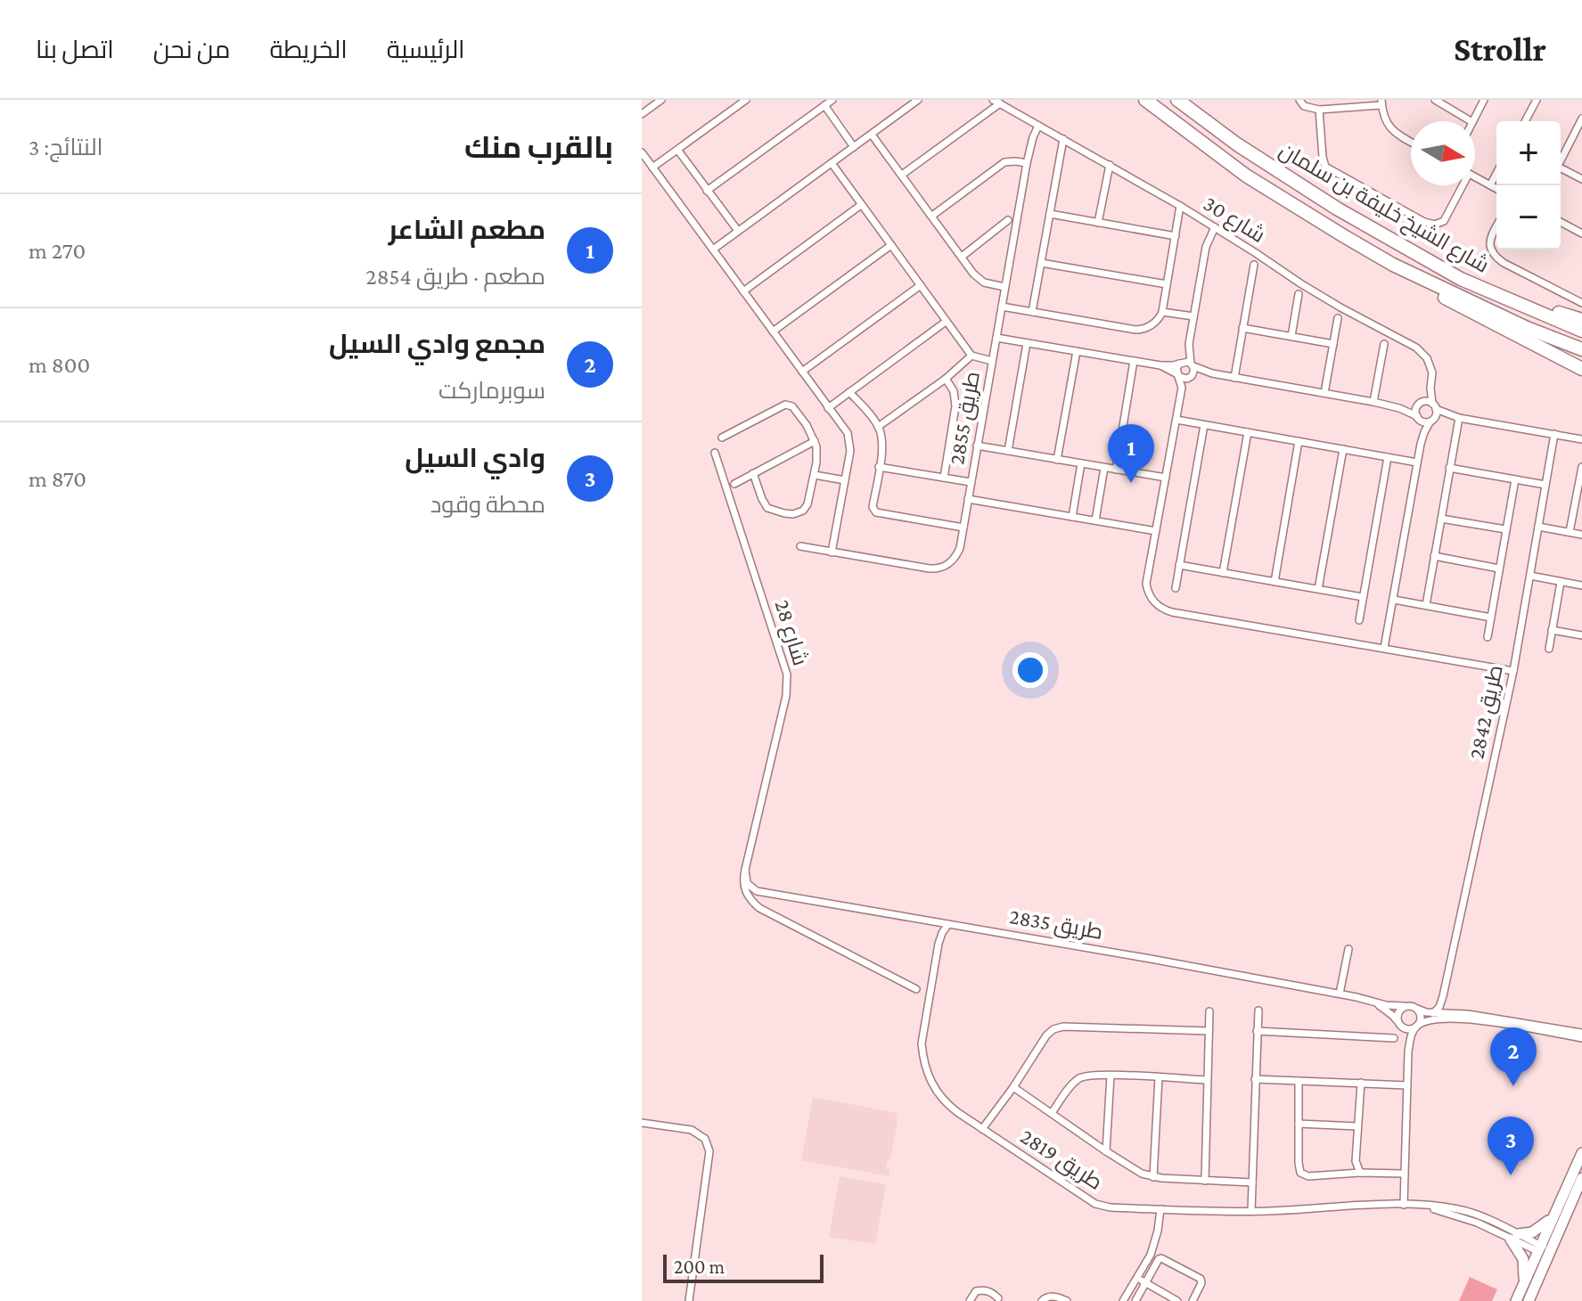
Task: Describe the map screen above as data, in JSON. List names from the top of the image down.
{
  "streets": {
    "highway": ["شارع الشيخ خليفة بن سلمان"],
    "street": [
      "شارع 30",
      "طريق 2855",
      "شارع 28",
      "طريق 2842",
      "طريق 2835",
      "طريق 2819"
    ]
  },
  "crossings": [
    ["شارع 30", "طريق 2855"],
    ["شارع 28", "طريق 2835"],
    ["طريق 2835", "طريق 2819"]
  ],
  "scale_bar": "200 m",
  "north": "right",
  "page": {
    "header": "Strollr",
    "nav": [
      "الرئيسية",
      "الخريطة",
      "من نحن",
      "اتصل بنا"
    ],
    "heading": ["بالقرب منك", "النتائج: 3"],
    "map_buttons": ["+", "−"],
    "list": [
      {
        "mark": "1",
        "name": "مطعم الشاعر",
        "note": "مطعم · طريق 2854",
        "value": "270 m"
      },
      {
        "mark": "2",
        "name": "مجمع وادي السيل",
        "note": "سوبرماركت",
        "value": "800 m"
      },
      {
        "mark": "3",
        "name": "وادي السيل",
        "note": "محطة وقود",
        "value": "870 m"
      }
    ],
    "pins": ["1", "2", "3"],
    "scale": "200 m"
  }
}
